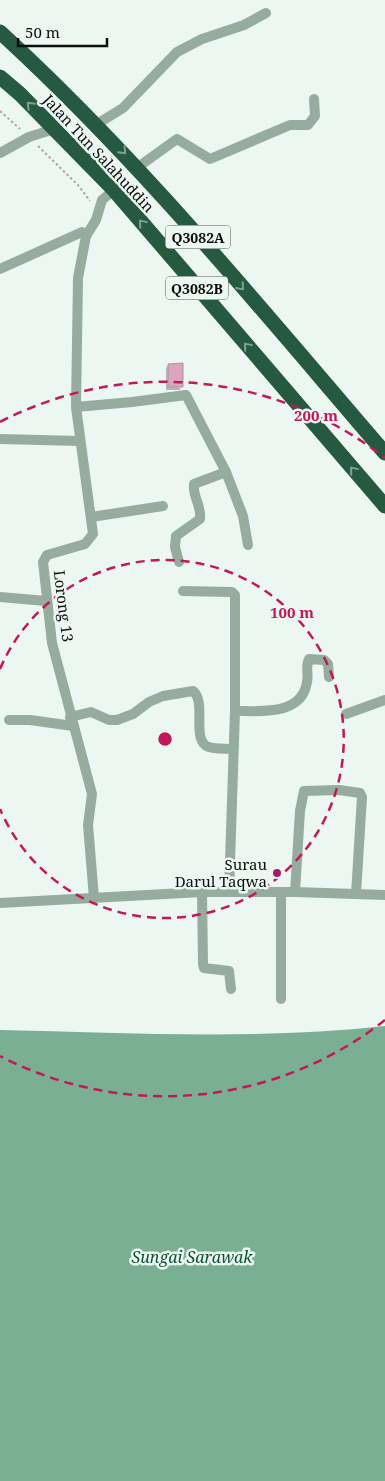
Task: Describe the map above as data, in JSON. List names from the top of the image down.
{
  "streets": {
    "highway": ["Jalan Tun Salahuddin", "Q3082A", "Q3082B"],
    "street": ["Lorong 13"]
  },
  "crossings": [
    ["Jalan Tun Salahuddin", "Lorong 13"]
  ],
  "water": ["Sungai Sarawak"],
  "places": ["Surau Darul Taqwa"],
  "scale_bar": "50 m",
  "rings": ["200 m", "100 m"]
}
